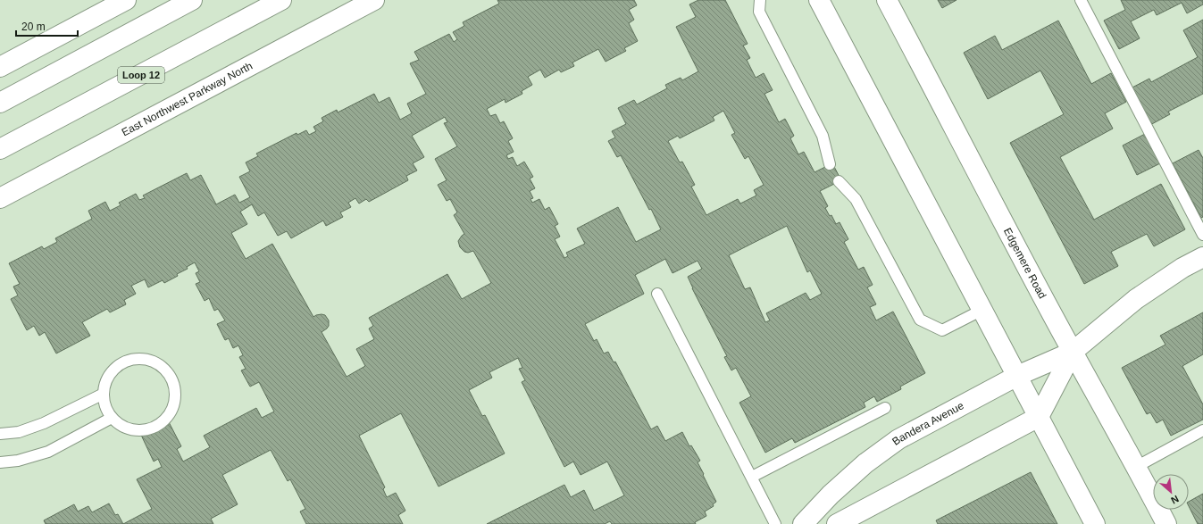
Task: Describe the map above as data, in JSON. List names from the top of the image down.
{
  "streets": {
    "street": [
      "Loop 12",
      "East Northwest Parkway North",
      "Edgemere Road",
      "Bandera Avenue"
    ]
  },
  "crossings": [
    ["Edgemere Road", "Bandera Avenue"]
  ],
  "scale_bar": "20 m",
  "north": "bottom right"
}
